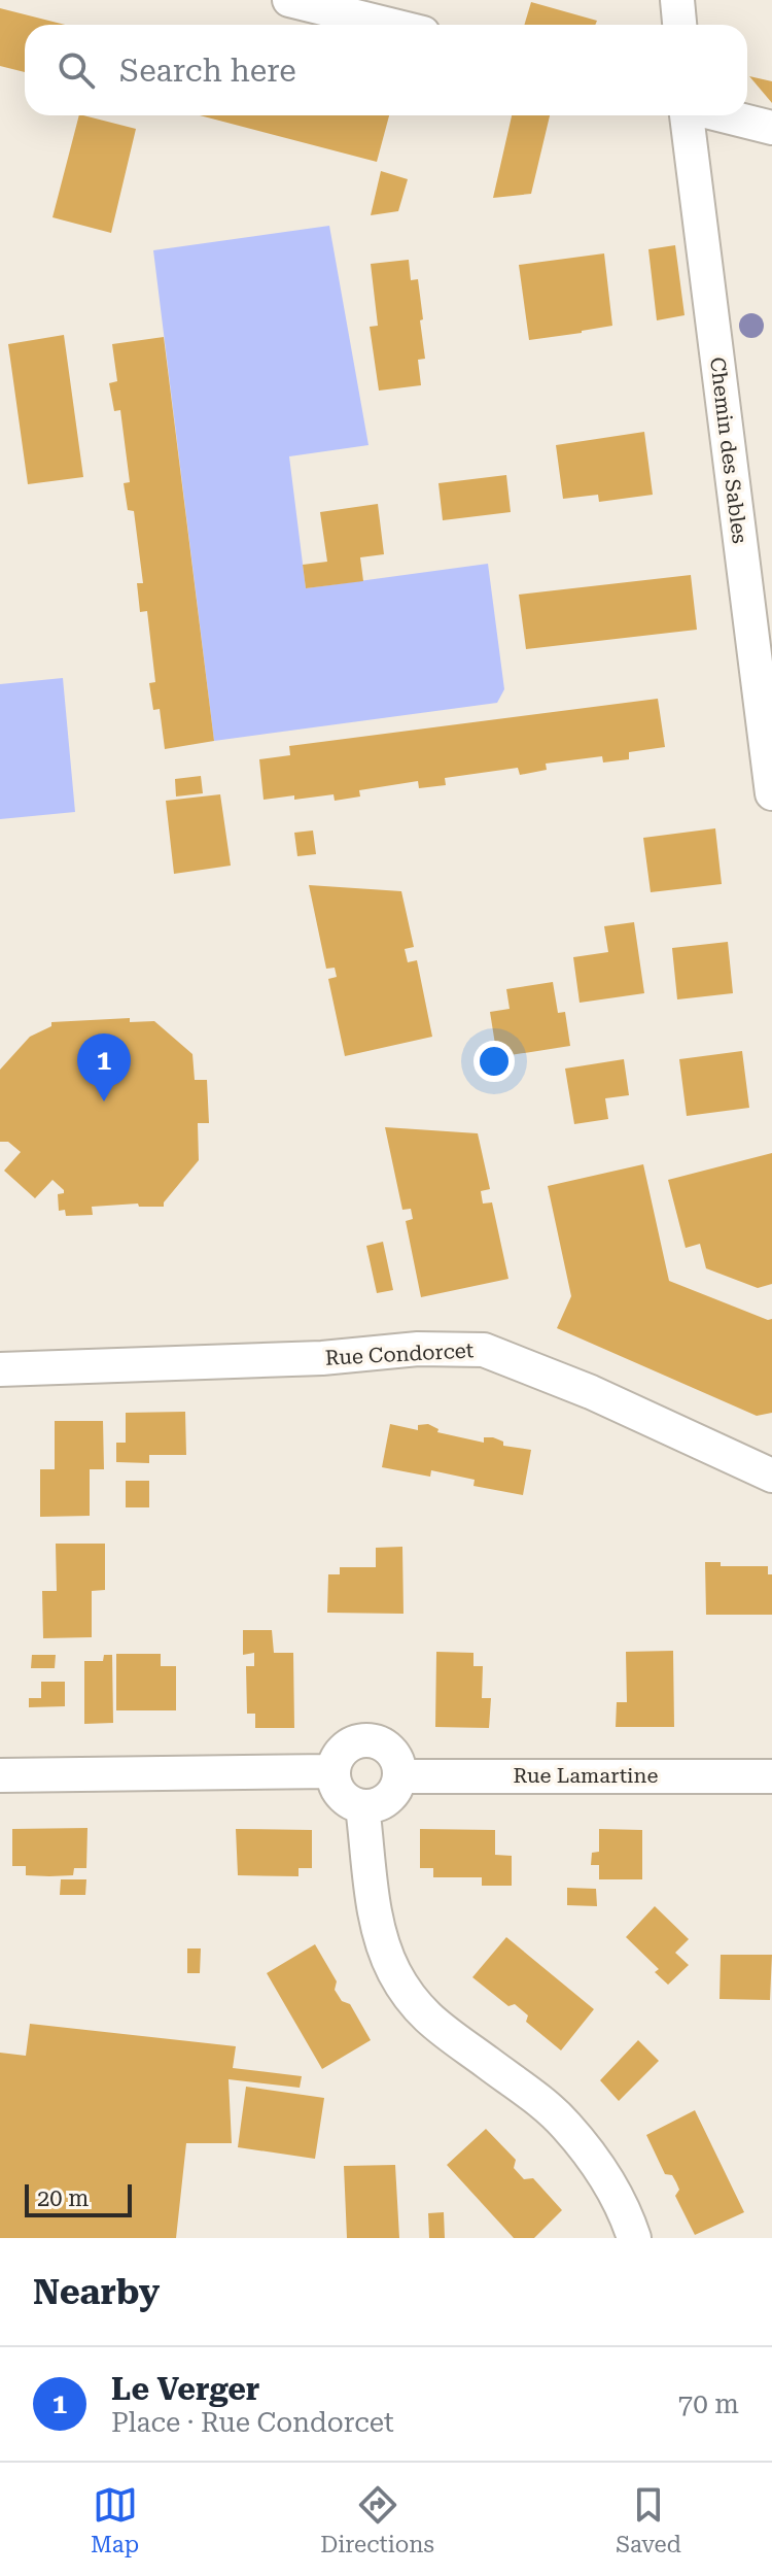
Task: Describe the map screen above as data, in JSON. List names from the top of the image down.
{
  "streets": {
    "street": ["Chemin des Sables", "Rue Condorcet", "Rue Lamartine"]
  },
  "scale_bar": "20 m",
  "page": {
    "search": "Search here",
    "pins": "1",
    "scale": "20 m",
    "heading": "Nearby",
    "list": [
      {
        "mark": "1",
        "name": "Le Verger",
        "note": "Place · Rue Condorcet",
        "value": "70 m"
      }
    ],
    "nav": ["Map", "Directions", "Saved"]
  }
}
